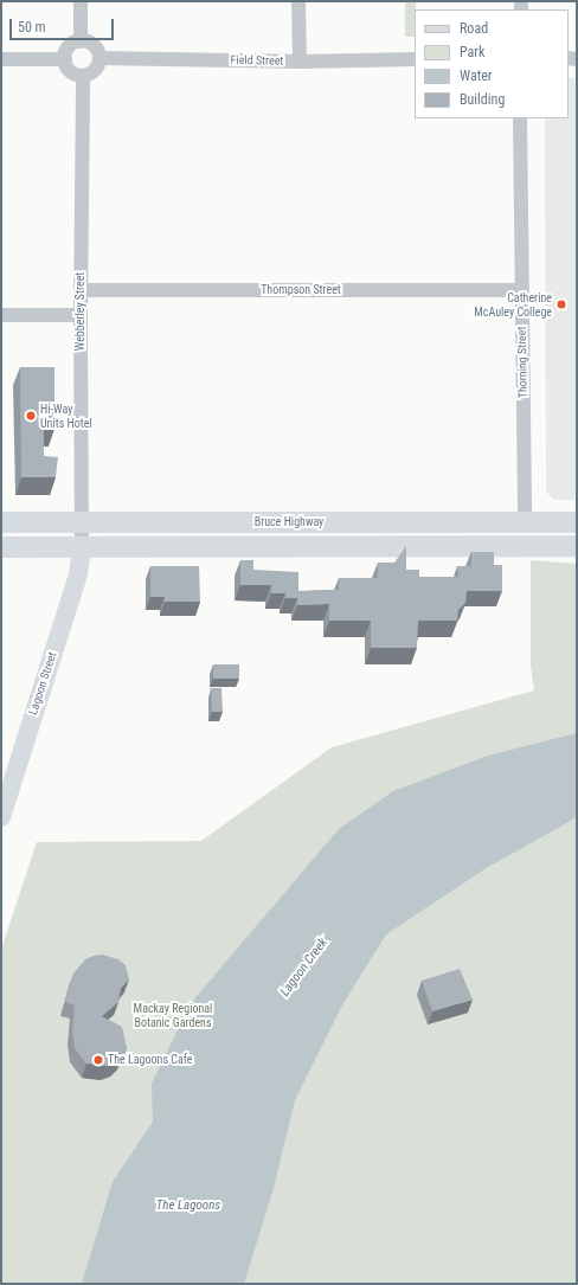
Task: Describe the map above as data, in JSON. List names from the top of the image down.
{
  "streets": {
    "highway": ["Bruce Highway"],
    "main road": ["Lagoon Street"],
    "street": [
      "Field Street",
      "Thompson Street",
      "Webberley Street",
      "Thorning Street"
    ]
  },
  "crossings": [
    ["Field Street", "Webberley Street"],
    ["Thompson Street", "Webberley Street"],
    ["Thompson Street", "Thorning Street"],
    ["Webberley Street", "Bruce Highway"],
    ["Webberley Street", "Lagoon Street"],
    ["Thorning Street", "Bruce Highway"],
    ["Bruce Highway", "Lagoon Street"]
  ],
  "water": ["Lagoon Creek", "The Lagoons"],
  "parks": ["Mackay Regional Botanic Gardens"],
  "places": ["Catherine McAuley College", "Hi-Way Units Hotel", "The Lagoons Cafe"],
  "legend": [
    "Road",
    "Park",
    "Water",
    "Building"
  ],
  "scale_bar": "50 m"
}
